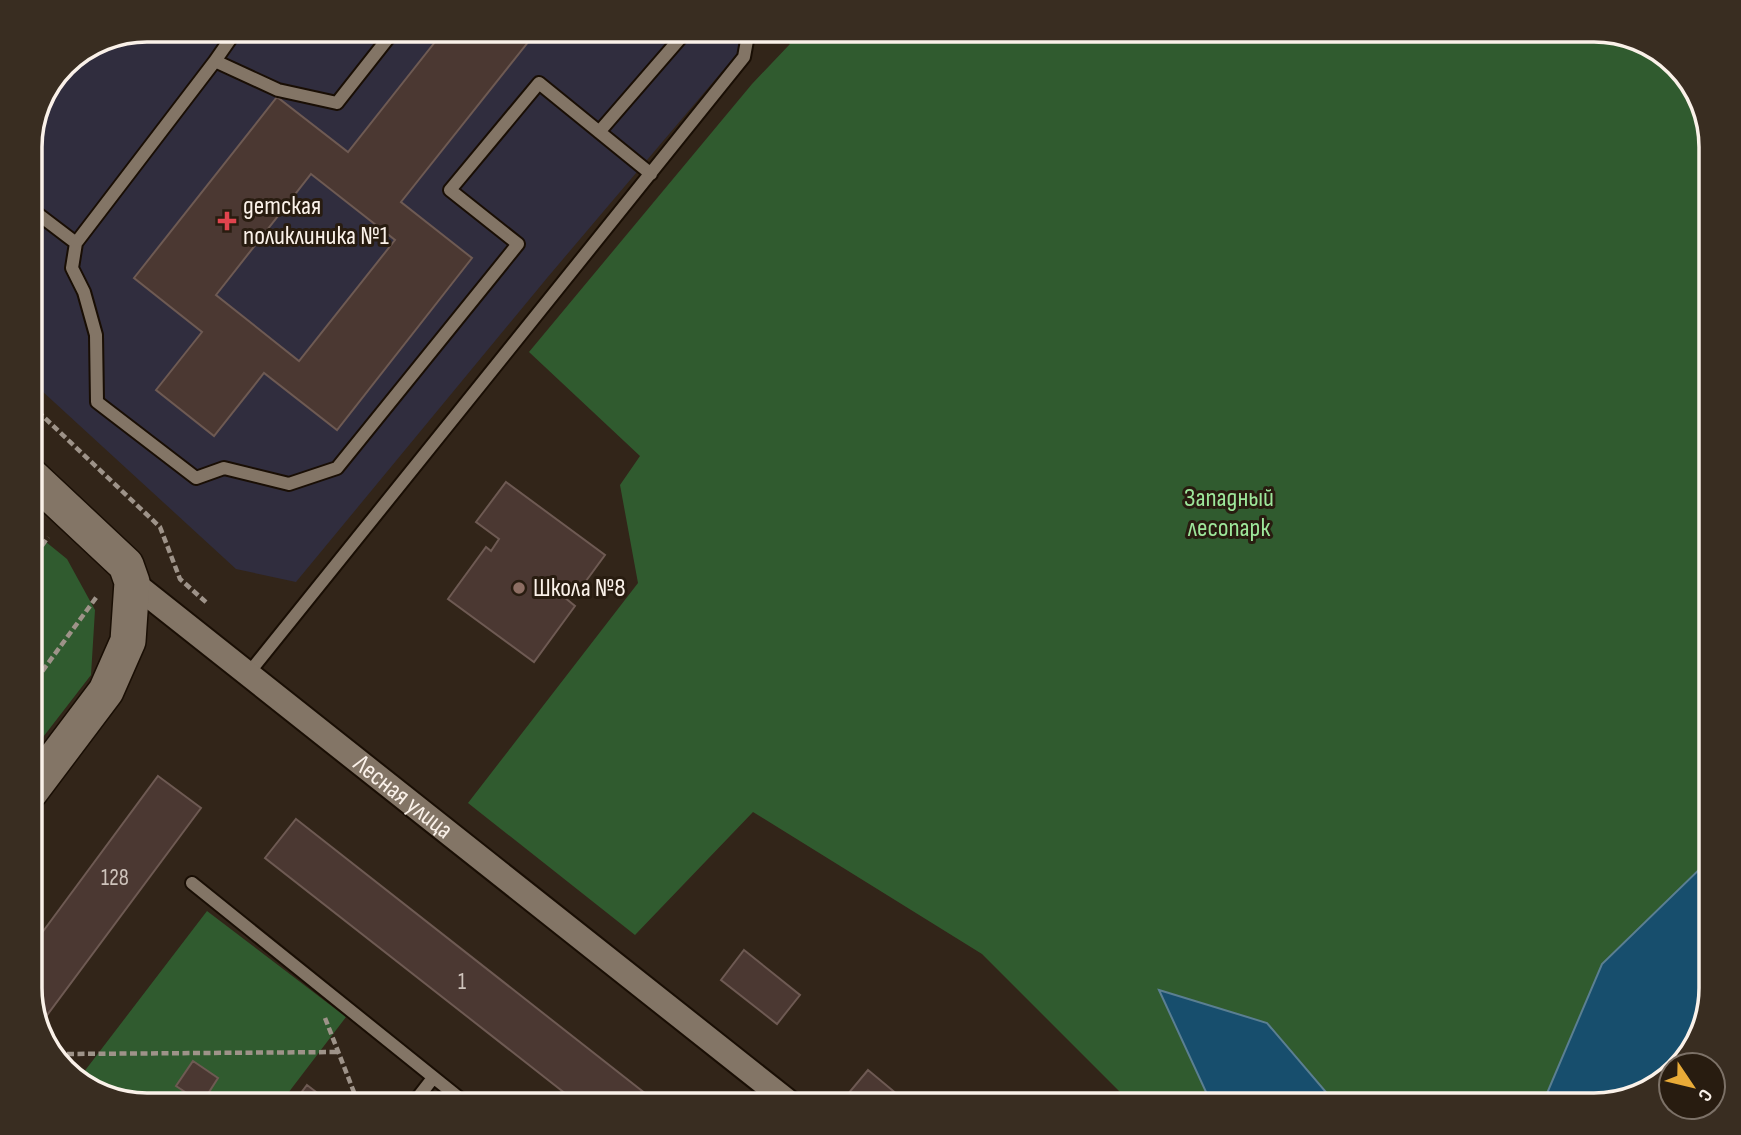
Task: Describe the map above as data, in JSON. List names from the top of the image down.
{
  "streets": {
    "main road": ["Лесная улица"]
  },
  "parks": ["Западный лесопарк"],
  "places": {
    "health": ["детская поликлиника №1"],
    "other": ["Школа №8"]
  },
  "house_numbers": ["128", "1"],
  "north": "bottom right"
}
